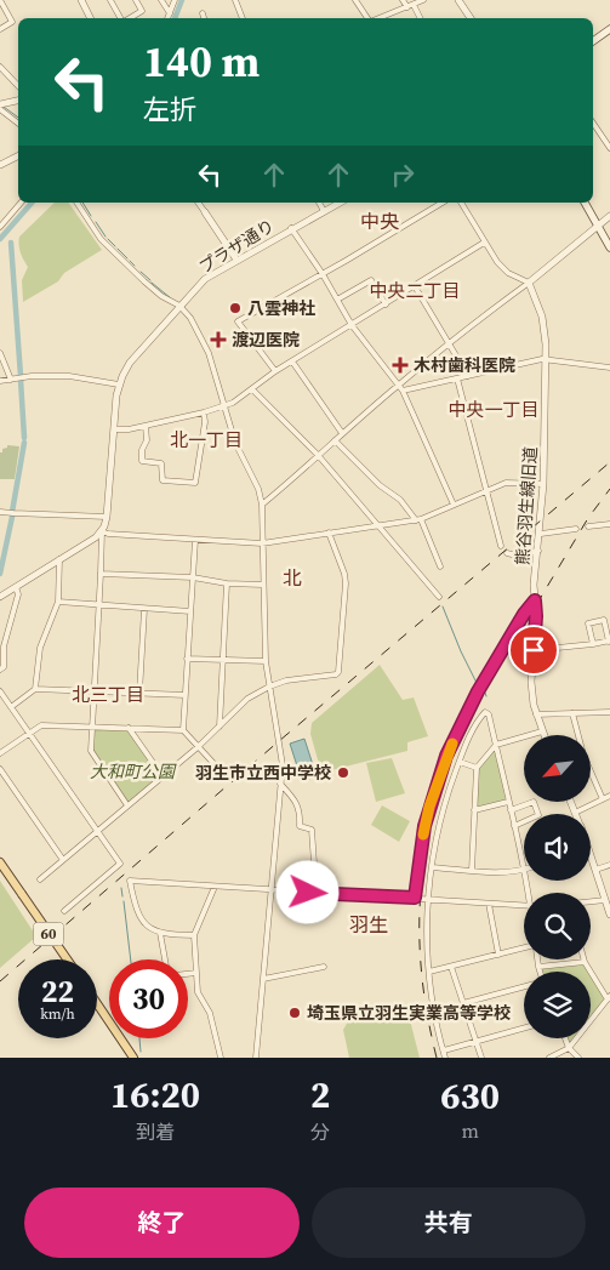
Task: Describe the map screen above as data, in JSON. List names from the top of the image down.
{
  "streets": {
    "main road": ["60"],
    "street": ["プラザ通り", "熊谷羽生線旧道"]
  },
  "districts": [
    "中央",
    "中央二丁目",
    "中央一丁目",
    "北一丁目",
    "北",
    "北三丁目",
    "羽生"
  ],
  "parks": ["大和町公園"],
  "places": {
    "other": ["八雲神社", "羽生市立西中学校", "埼玉県立羽生実業高等学校"],
    "health": ["渡辺医院", "木村歯科医院"]
  },
  "north": "bottom left",
  "page": {
    "turn": ["140 m", "左折"],
    "speed": "22 km/h",
    "limit": "30",
    "eta": [
      "16:20",
      "到着",
      "2",
      "分",
      "630",
      "m"
    ],
    "buttons": ["終了", "共有"]
  }
}
